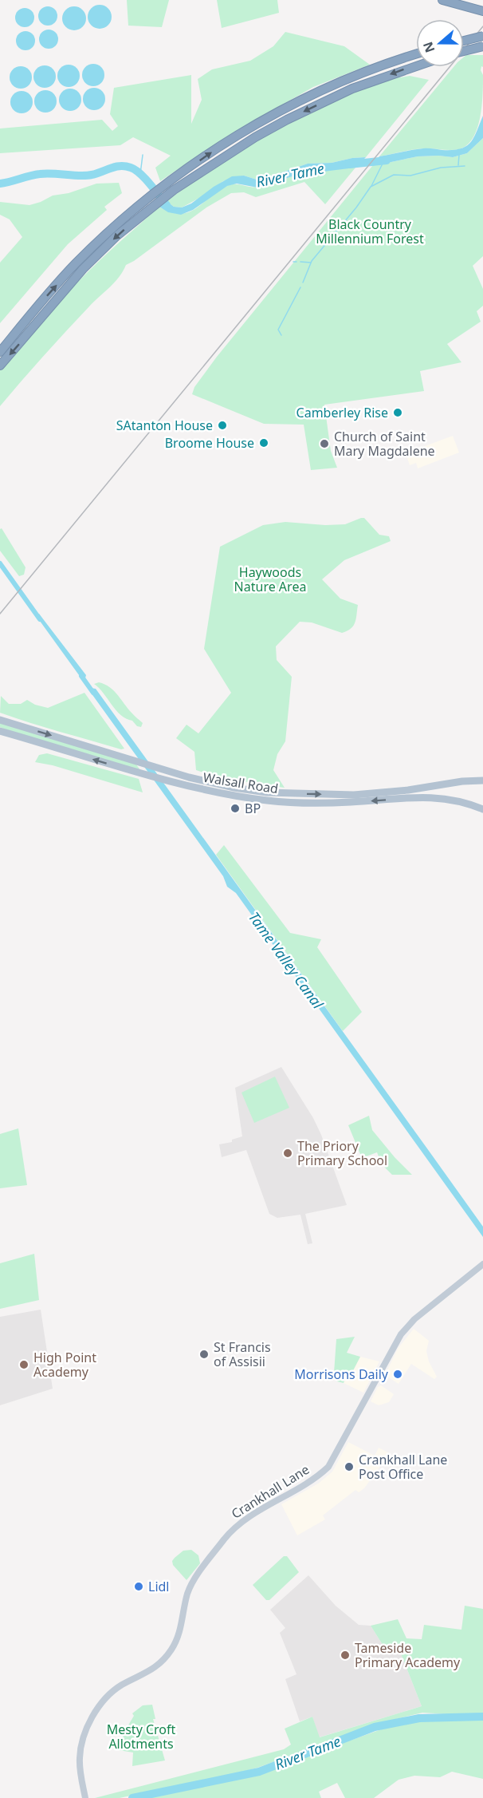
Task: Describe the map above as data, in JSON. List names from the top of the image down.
{
  "streets": {
    "main road": ["Walsall Road"],
    "street": ["Crankhall Lane"]
  },
  "water": ["River Tame", "Tame Valley Canal"],
  "parks": ["Black Country Millennium Forest", "Haywoods Nature Area", "Mesty Croft Allotments"],
  "places": [
    "Camberley Rise",
    "SAtanton House",
    "Broome House",
    "Church of Saint Mary Magdalene",
    "BP",
    "The Priory Primary School",
    "St Francis of Assisii",
    "High Point Academy",
    "Morrisons Daily",
    "Crankhall Lane Post Office",
    "Lidl",
    "Tameside Primary Academy"
  ],
  "north": "left"
}
